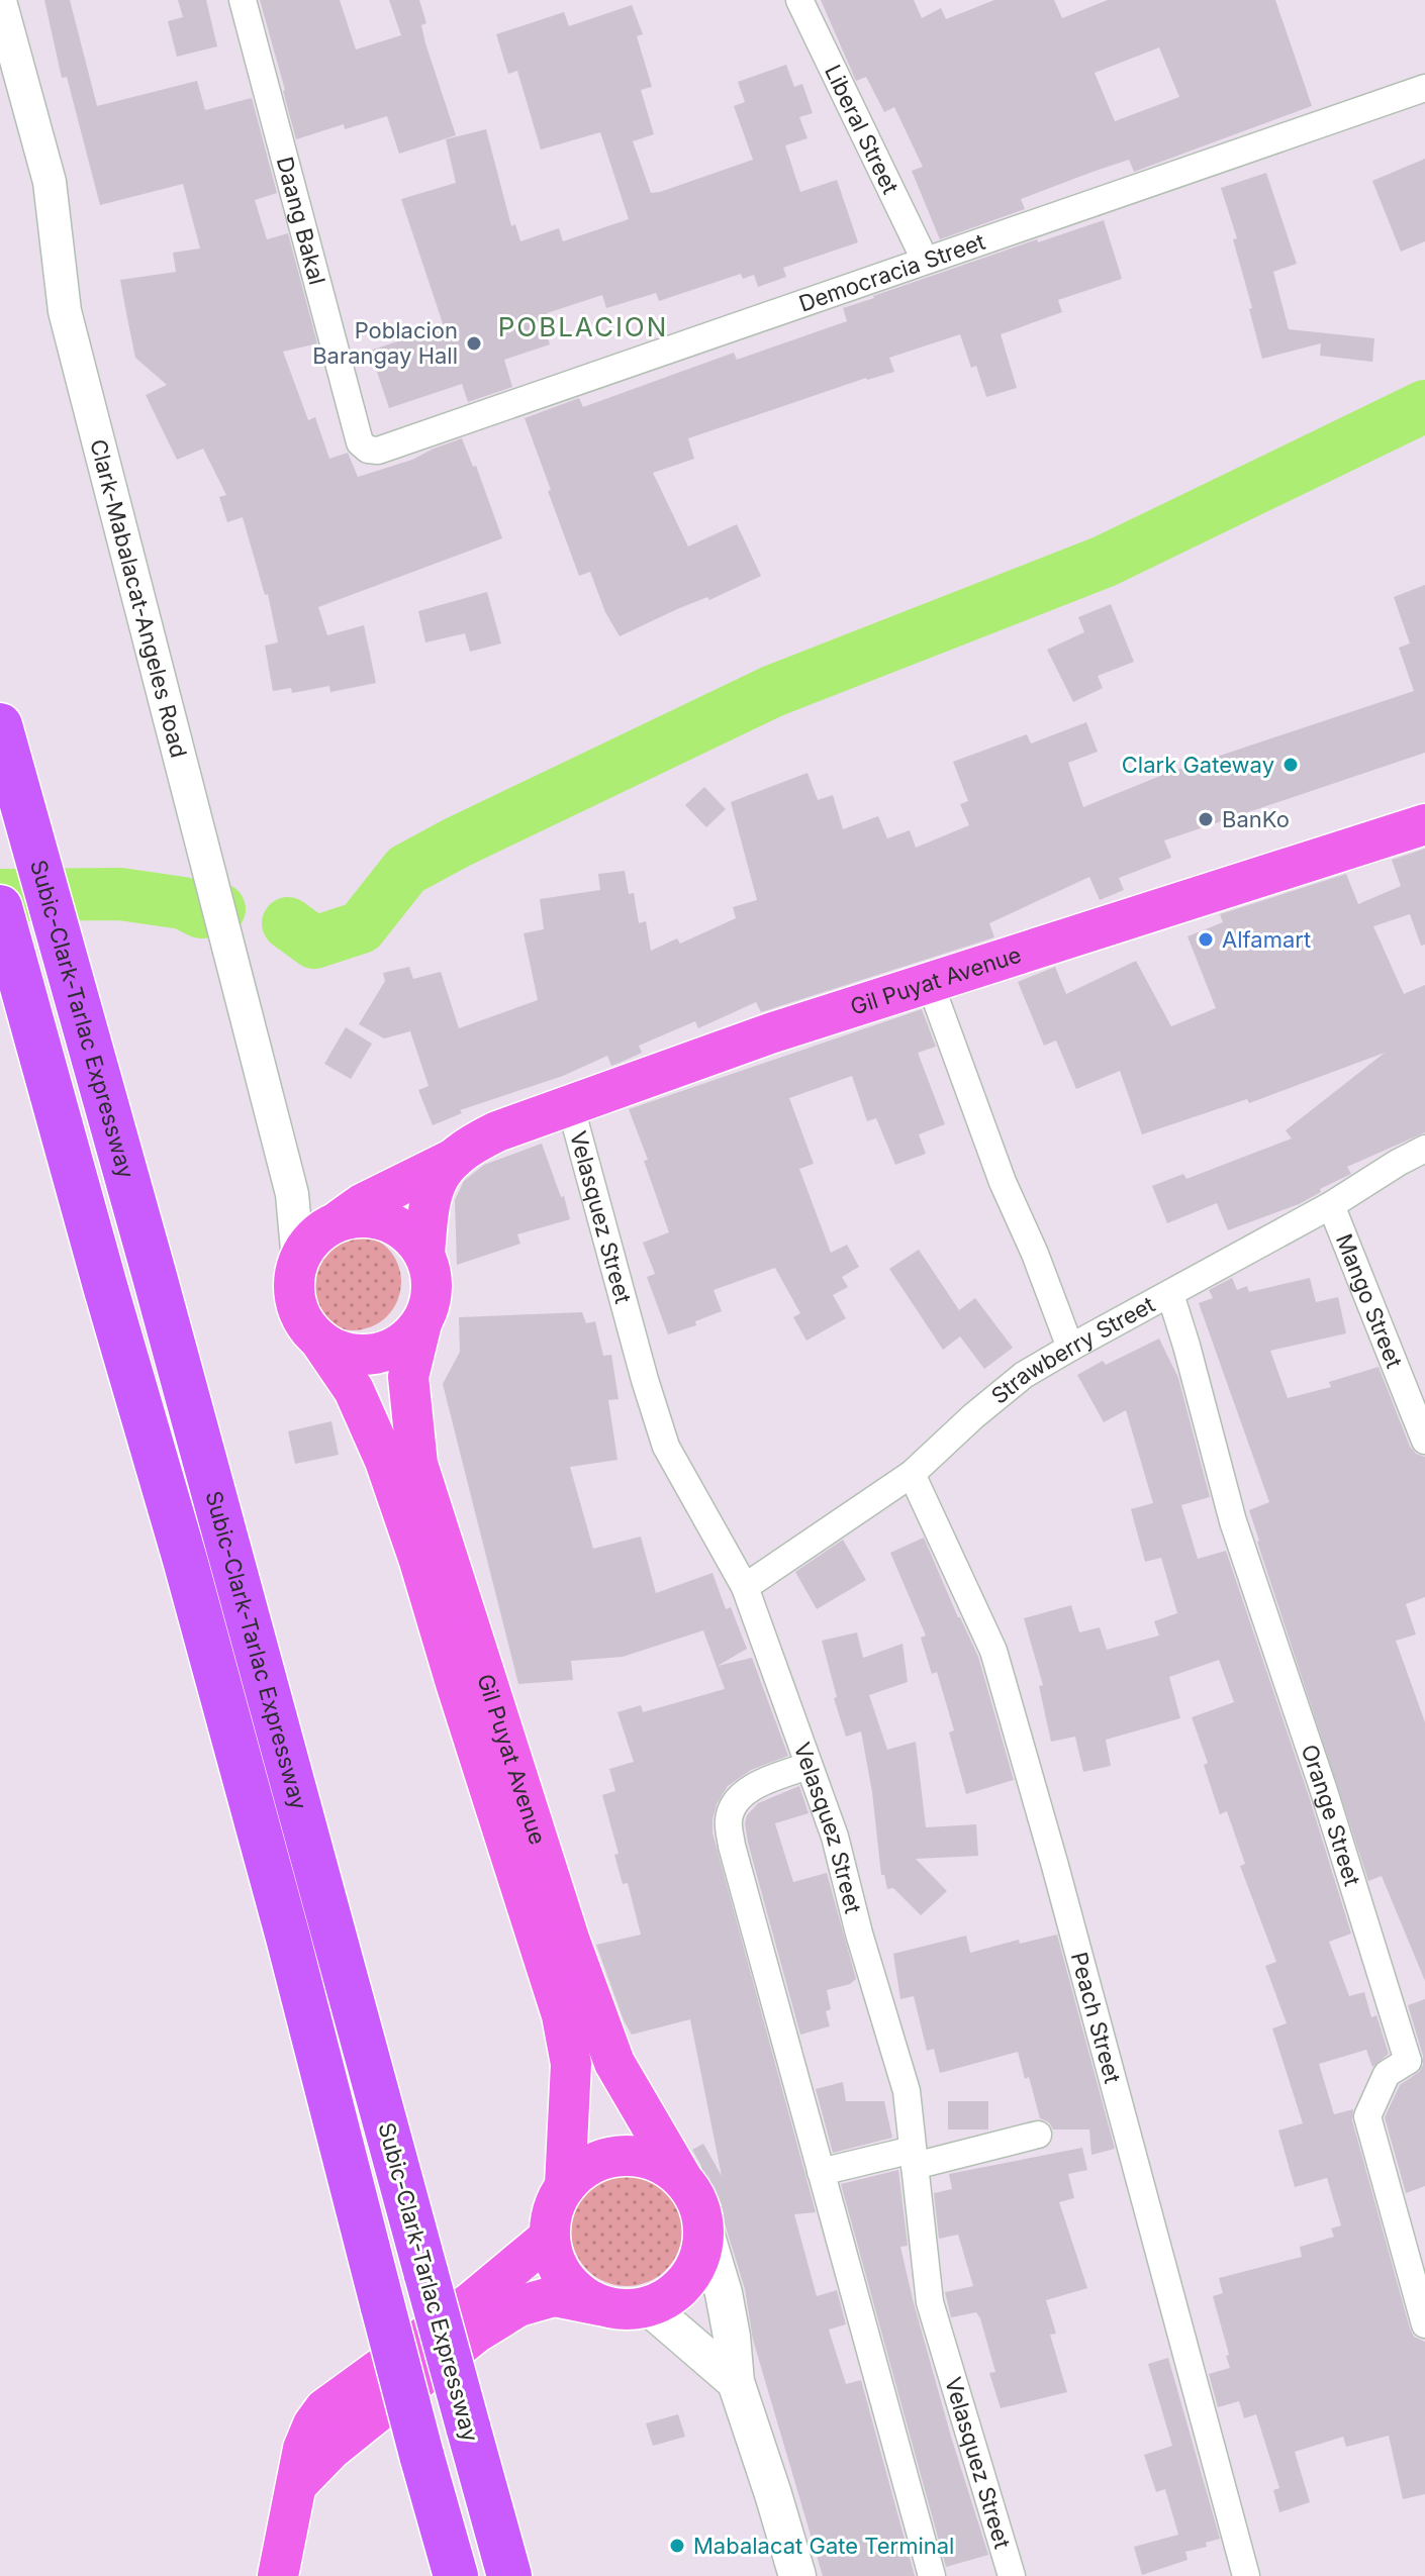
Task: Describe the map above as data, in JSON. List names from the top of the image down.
{
  "streets": {
    "highway": ["Subic-Clark-Tarlac Expressway"],
    "main road": ["Gil Puyat Avenue"],
    "street": [
      "Liberal Street",
      "Daang Bakal",
      "Democracia Street",
      "Clark-Mabalacat-Angeles Road",
      "Velasquez Street",
      "Mango Street",
      "Strawberry Street",
      "Orange Street",
      "Peach Street"
    ]
  },
  "crossings": [
    ["Liberal Street", "Democracia Street"],
    ["Daang Bakal", "Democracia Street"],
    ["Clark-Mabalacat-Angeles Road", "Gil Puyat Avenue"],
    ["Gil Puyat Avenue", "Velasquez Street"],
    ["Velasquez Street", "Strawberry Street"],
    ["Mango Street", "Strawberry Street"],
    ["Strawberry Street", "Orange Street"],
    ["Strawberry Street", "Peach Street"]
  ],
  "districts": ["POBLACION"],
  "places": [
    "Poblacion Barangay Hall",
    "Clark Gateway",
    "BanKo",
    "Alfamart",
    "Mabalacat Gate Terminal"
  ]
}
